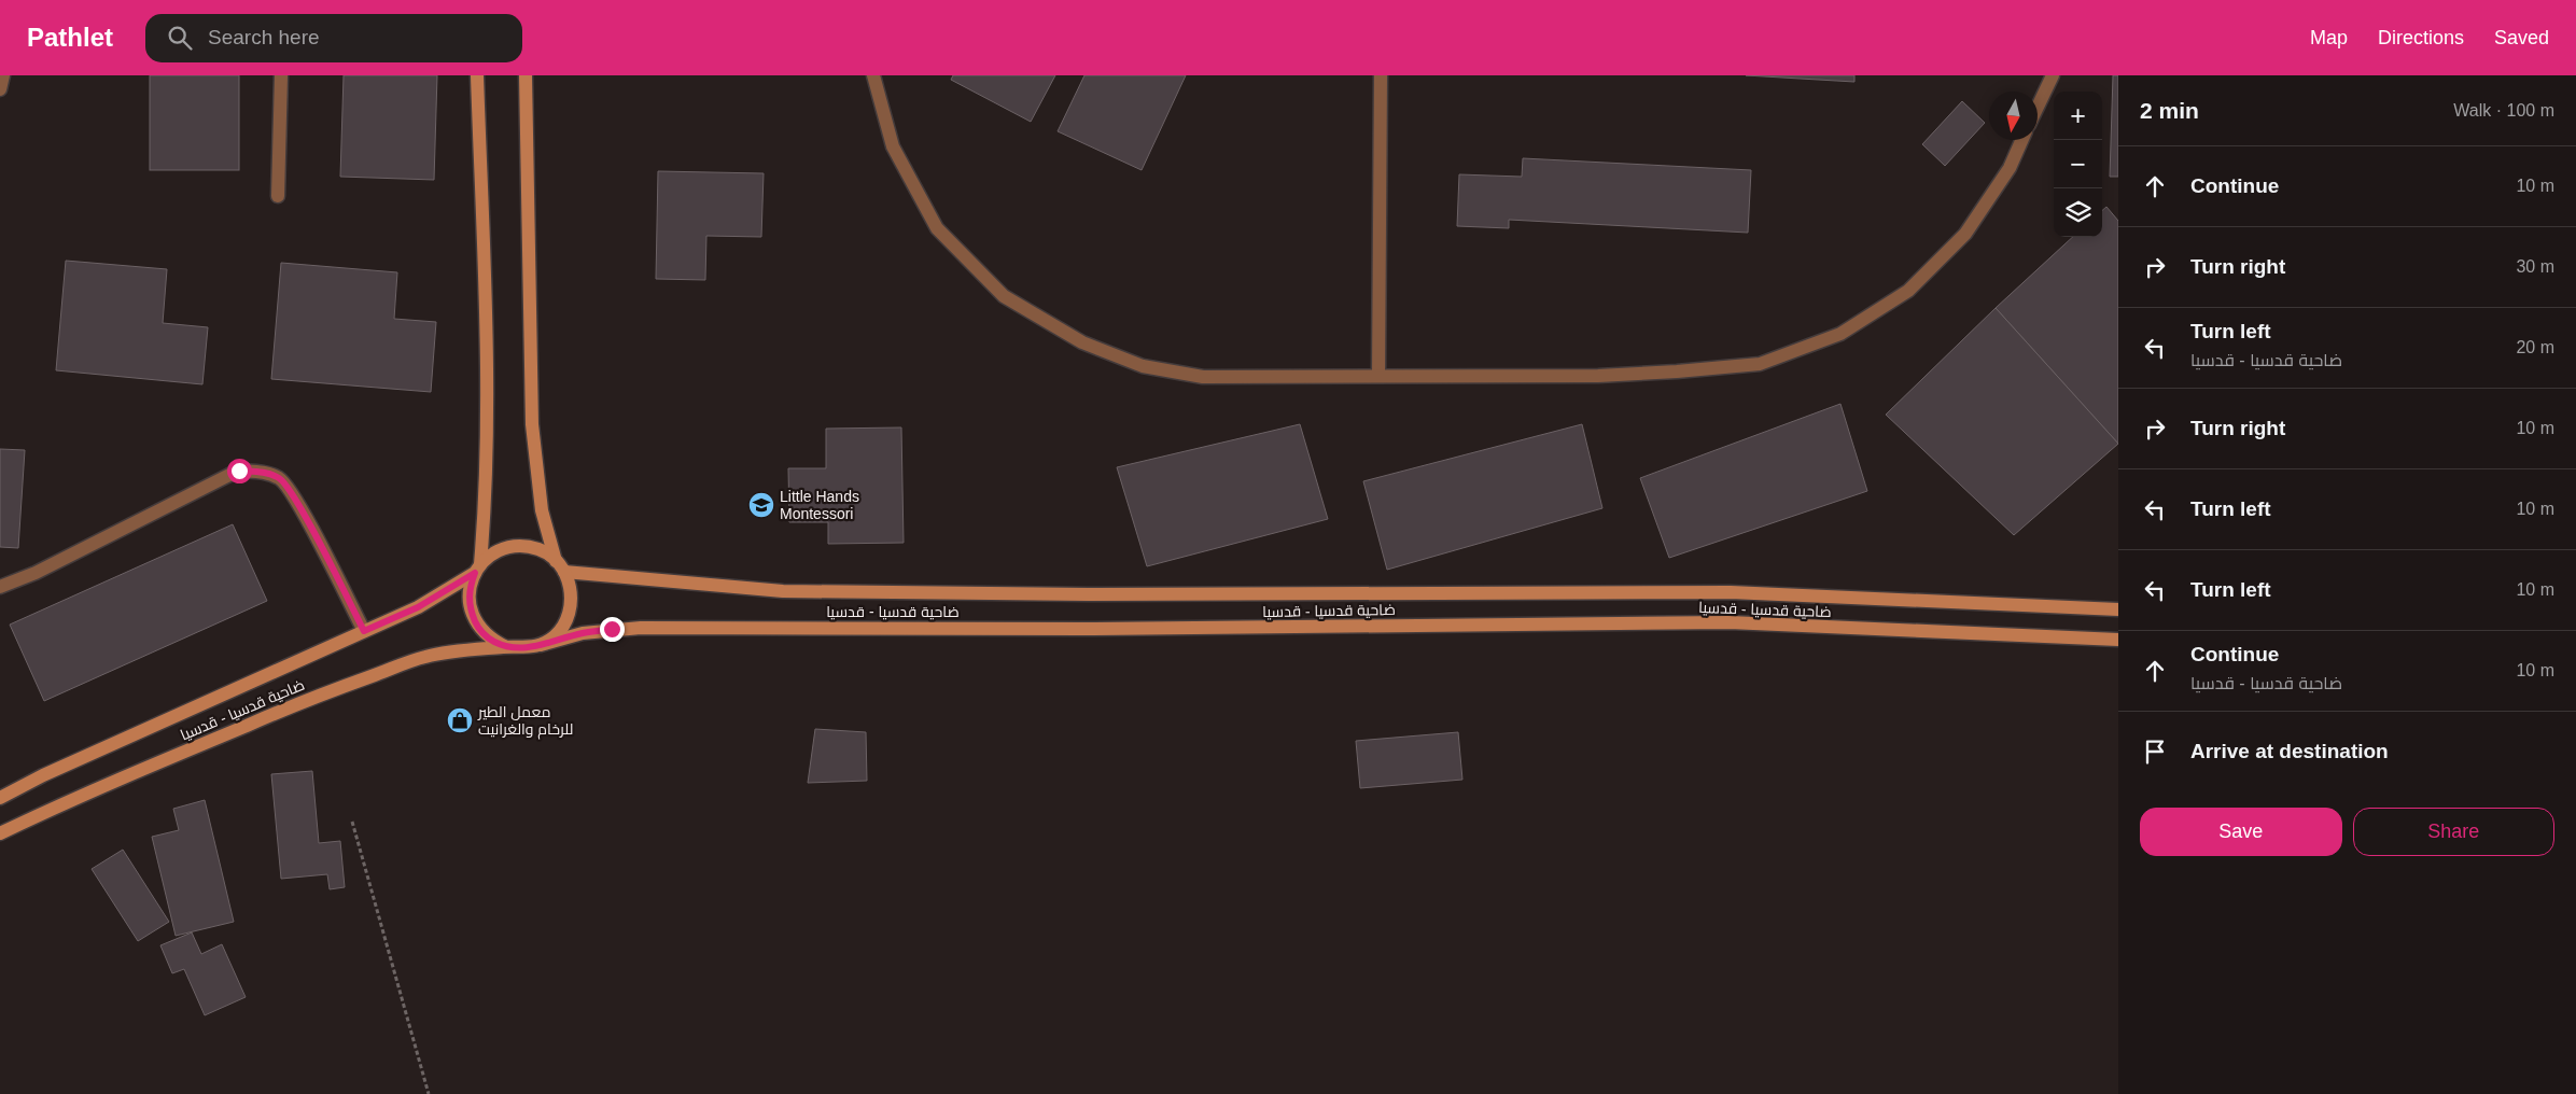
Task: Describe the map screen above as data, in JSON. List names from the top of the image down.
{
  "streets": {
    "main road": ["ضاحية قدسيا - قدسيا"]
  },
  "places": {
    "school or university": ["Little Hands Montessori"],
    "shop": ["معمل الطير للرخام والغرانيت"]
  },
  "north": "bottom",
  "page": {
    "header": "Pathlet",
    "search": "Search here",
    "nav": ["Map", "Directions", "Saved"],
    "heading": ["2 min", "Walk · 100 m"],
    "map_buttons": ["+", "−"],
    "list": [
      ["Continue", "10 m"],
      ["Turn right", "30 m"],
      ["Turn left", "ضاحية قدسيا - قدسيا", "20 m"],
      ["Turn right", "10 m"],
      ["Turn left", "10 m"],
      ["Turn left", "10 m"],
      ["Continue", "ضاحية قدسيا - قدسيا", "10 m"],
      "Arrive at destination"
    ],
    "buttons": ["Save", "Share"]
  }
}
